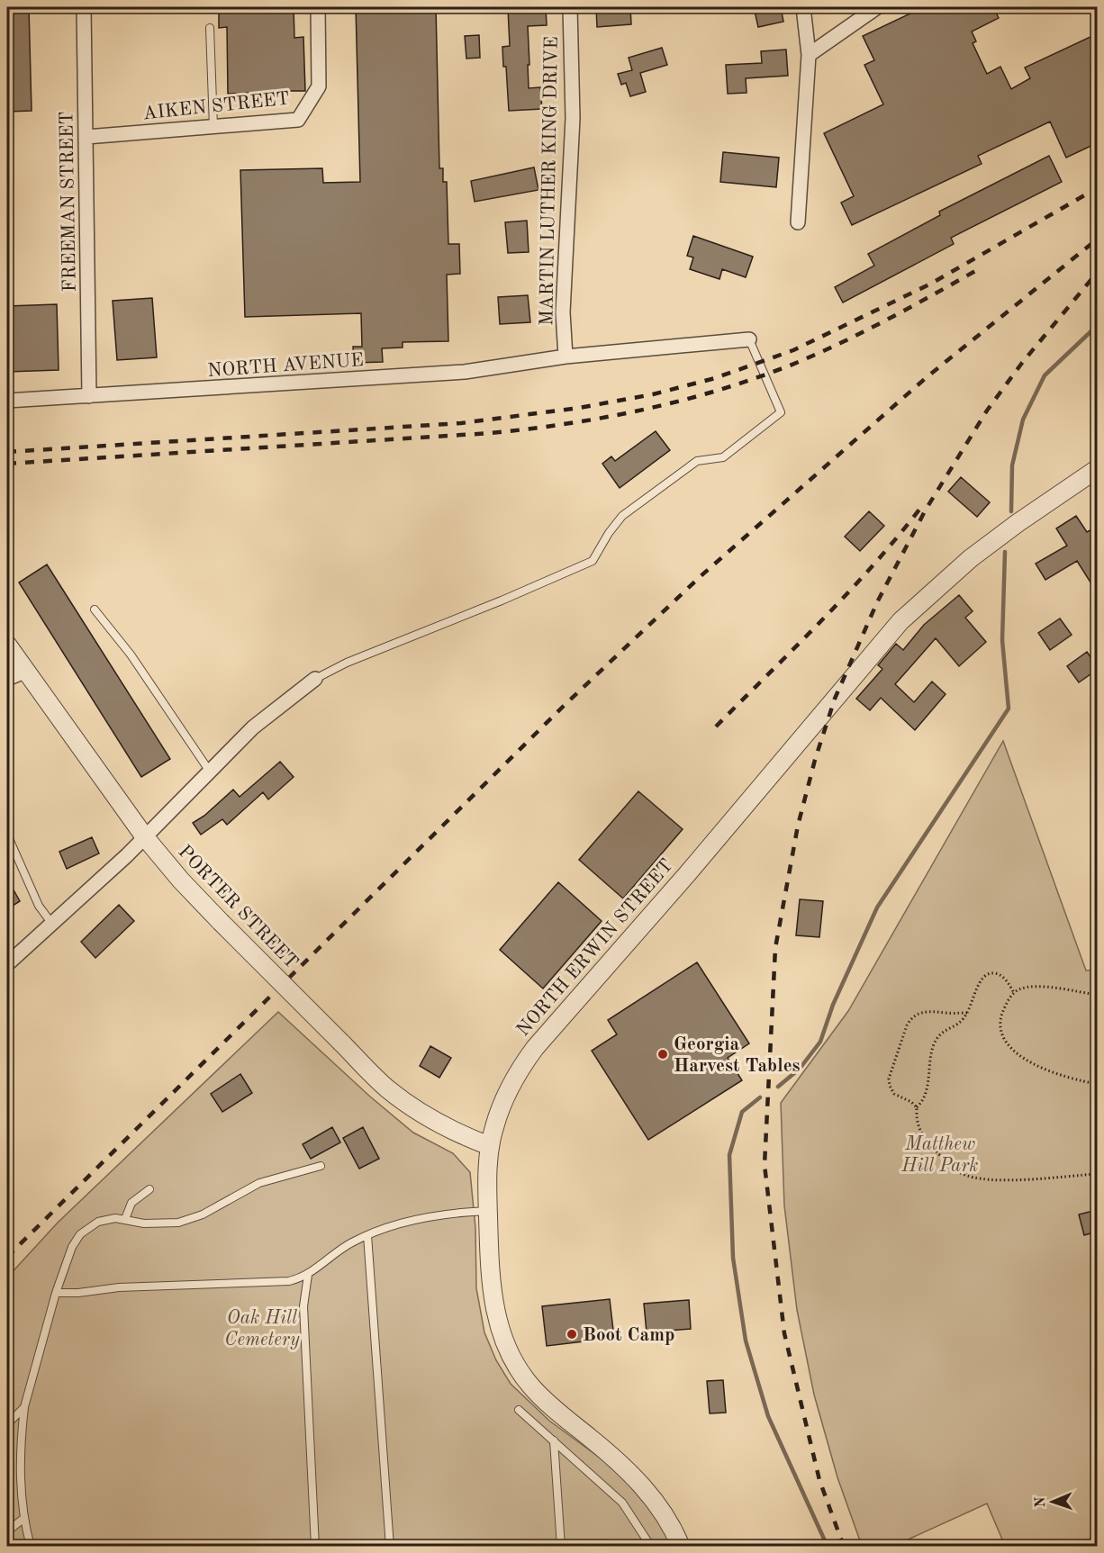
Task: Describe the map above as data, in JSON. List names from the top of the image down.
{
  "streets": {
    "street": [
      "AIKEN STREET",
      "MARTIN LUTHER KING DRIVE",
      "FREEMAN STREET",
      "NORTH AVENUE",
      "PORTER STREET",
      "NORTH ERWIN STREET"
    ]
  },
  "crossings": [
    ["AIKEN STREET", "FREEMAN STREET"],
    ["MARTIN LUTHER KING DRIVE", "NORTH AVENUE"],
    ["FREEMAN STREET", "NORTH AVENUE"],
    ["PORTER STREET", "NORTH ERWIN STREET"]
  ],
  "parks": ["Matthew Hill Park", "Oak Hill Cemetery"],
  "places": ["Georgia Harvest Tables", "Boot Camp"],
  "north": "left"
}
